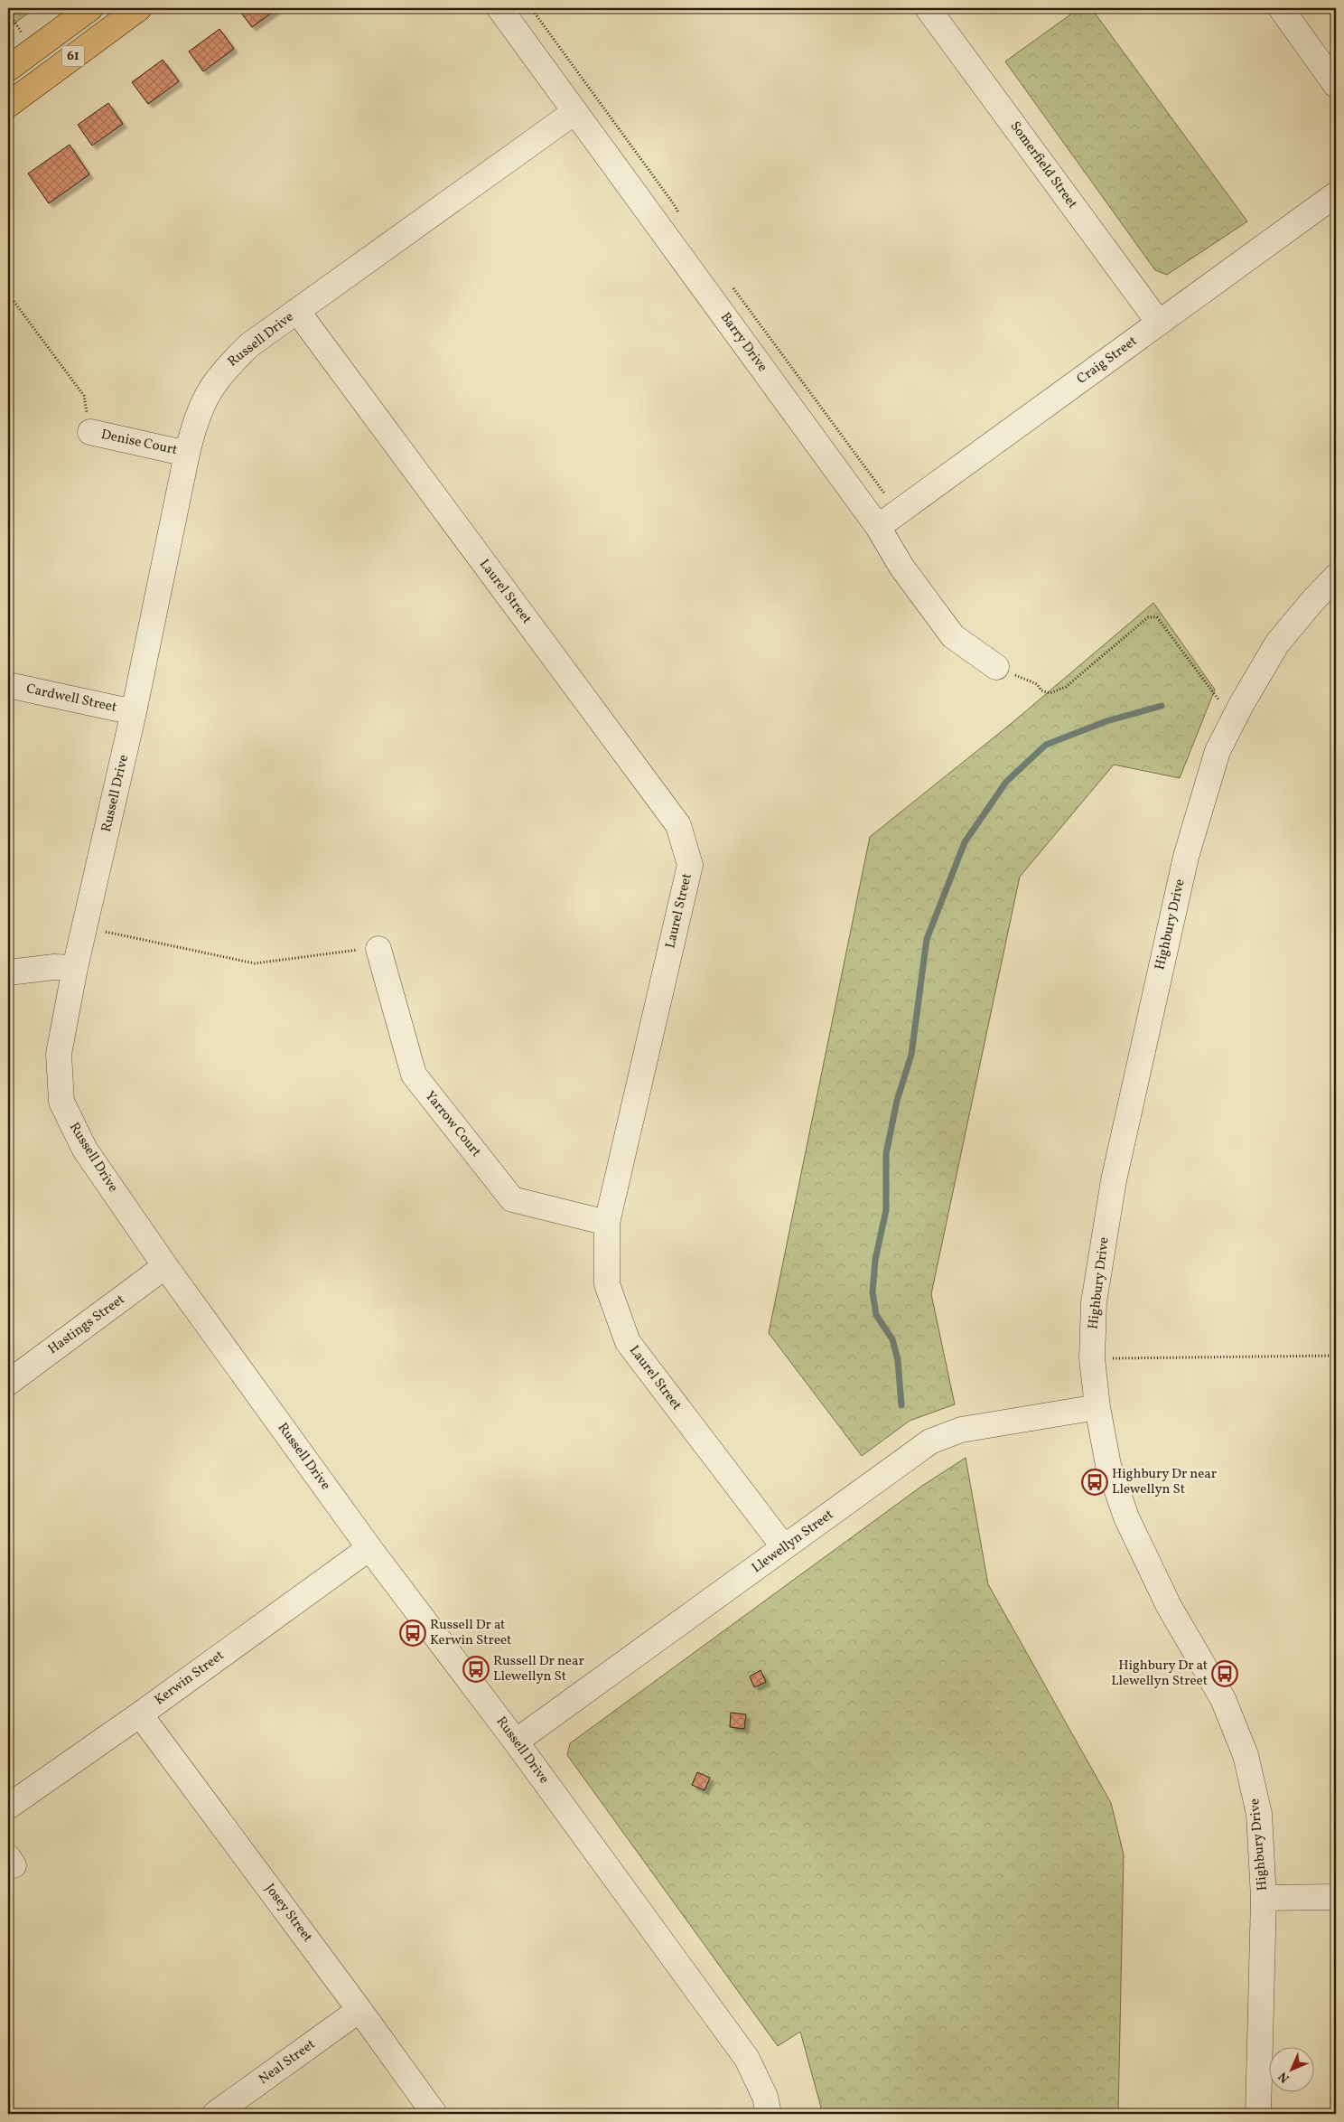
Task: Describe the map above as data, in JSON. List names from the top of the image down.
{
  "streets": {
    "main road": ["61"],
    "street": [
      "Somerfield Street",
      "Russell Drive",
      "Barry Drive",
      "Craig Street",
      "Denise Court",
      "Laurel Street",
      "Cardwell Street",
      "Highbury Drive",
      "Yarrow Court",
      "Hastings Street",
      "Llewellyn Street",
      "Kerwin Street",
      "Josey Street",
      "Neal Street"
    ]
  },
  "crossings": [
    ["Somerfield Street", "Craig Street"],
    ["Russell Drive", "Barry Drive"],
    ["Russell Drive", "Denise Court"],
    ["Russell Drive", "Laurel Street"],
    ["Russell Drive", "Cardwell Street"],
    ["Russell Drive", "Hastings Street"],
    ["Russell Drive", "Llewellyn Street"],
    ["Russell Drive", "Kerwin Street"],
    ["Barry Drive", "Craig Street"],
    ["Laurel Street", "Yarrow Court"],
    ["Laurel Street", "Llewellyn Street"],
    ["Highbury Drive", "Llewellyn Street"],
    ["Kerwin Street", "Josey Street"],
    ["Josey Street", "Neal Street"]
  ],
  "places": {
    "bus stop": [
      "Highbury Dr near Llewellyn St",
      "Russell Dr at Kerwin Street",
      "Russell Dr near Llewellyn St",
      "Highbury Dr at Llewellyn Street"
    ]
  },
  "north": "bottom left"
}
